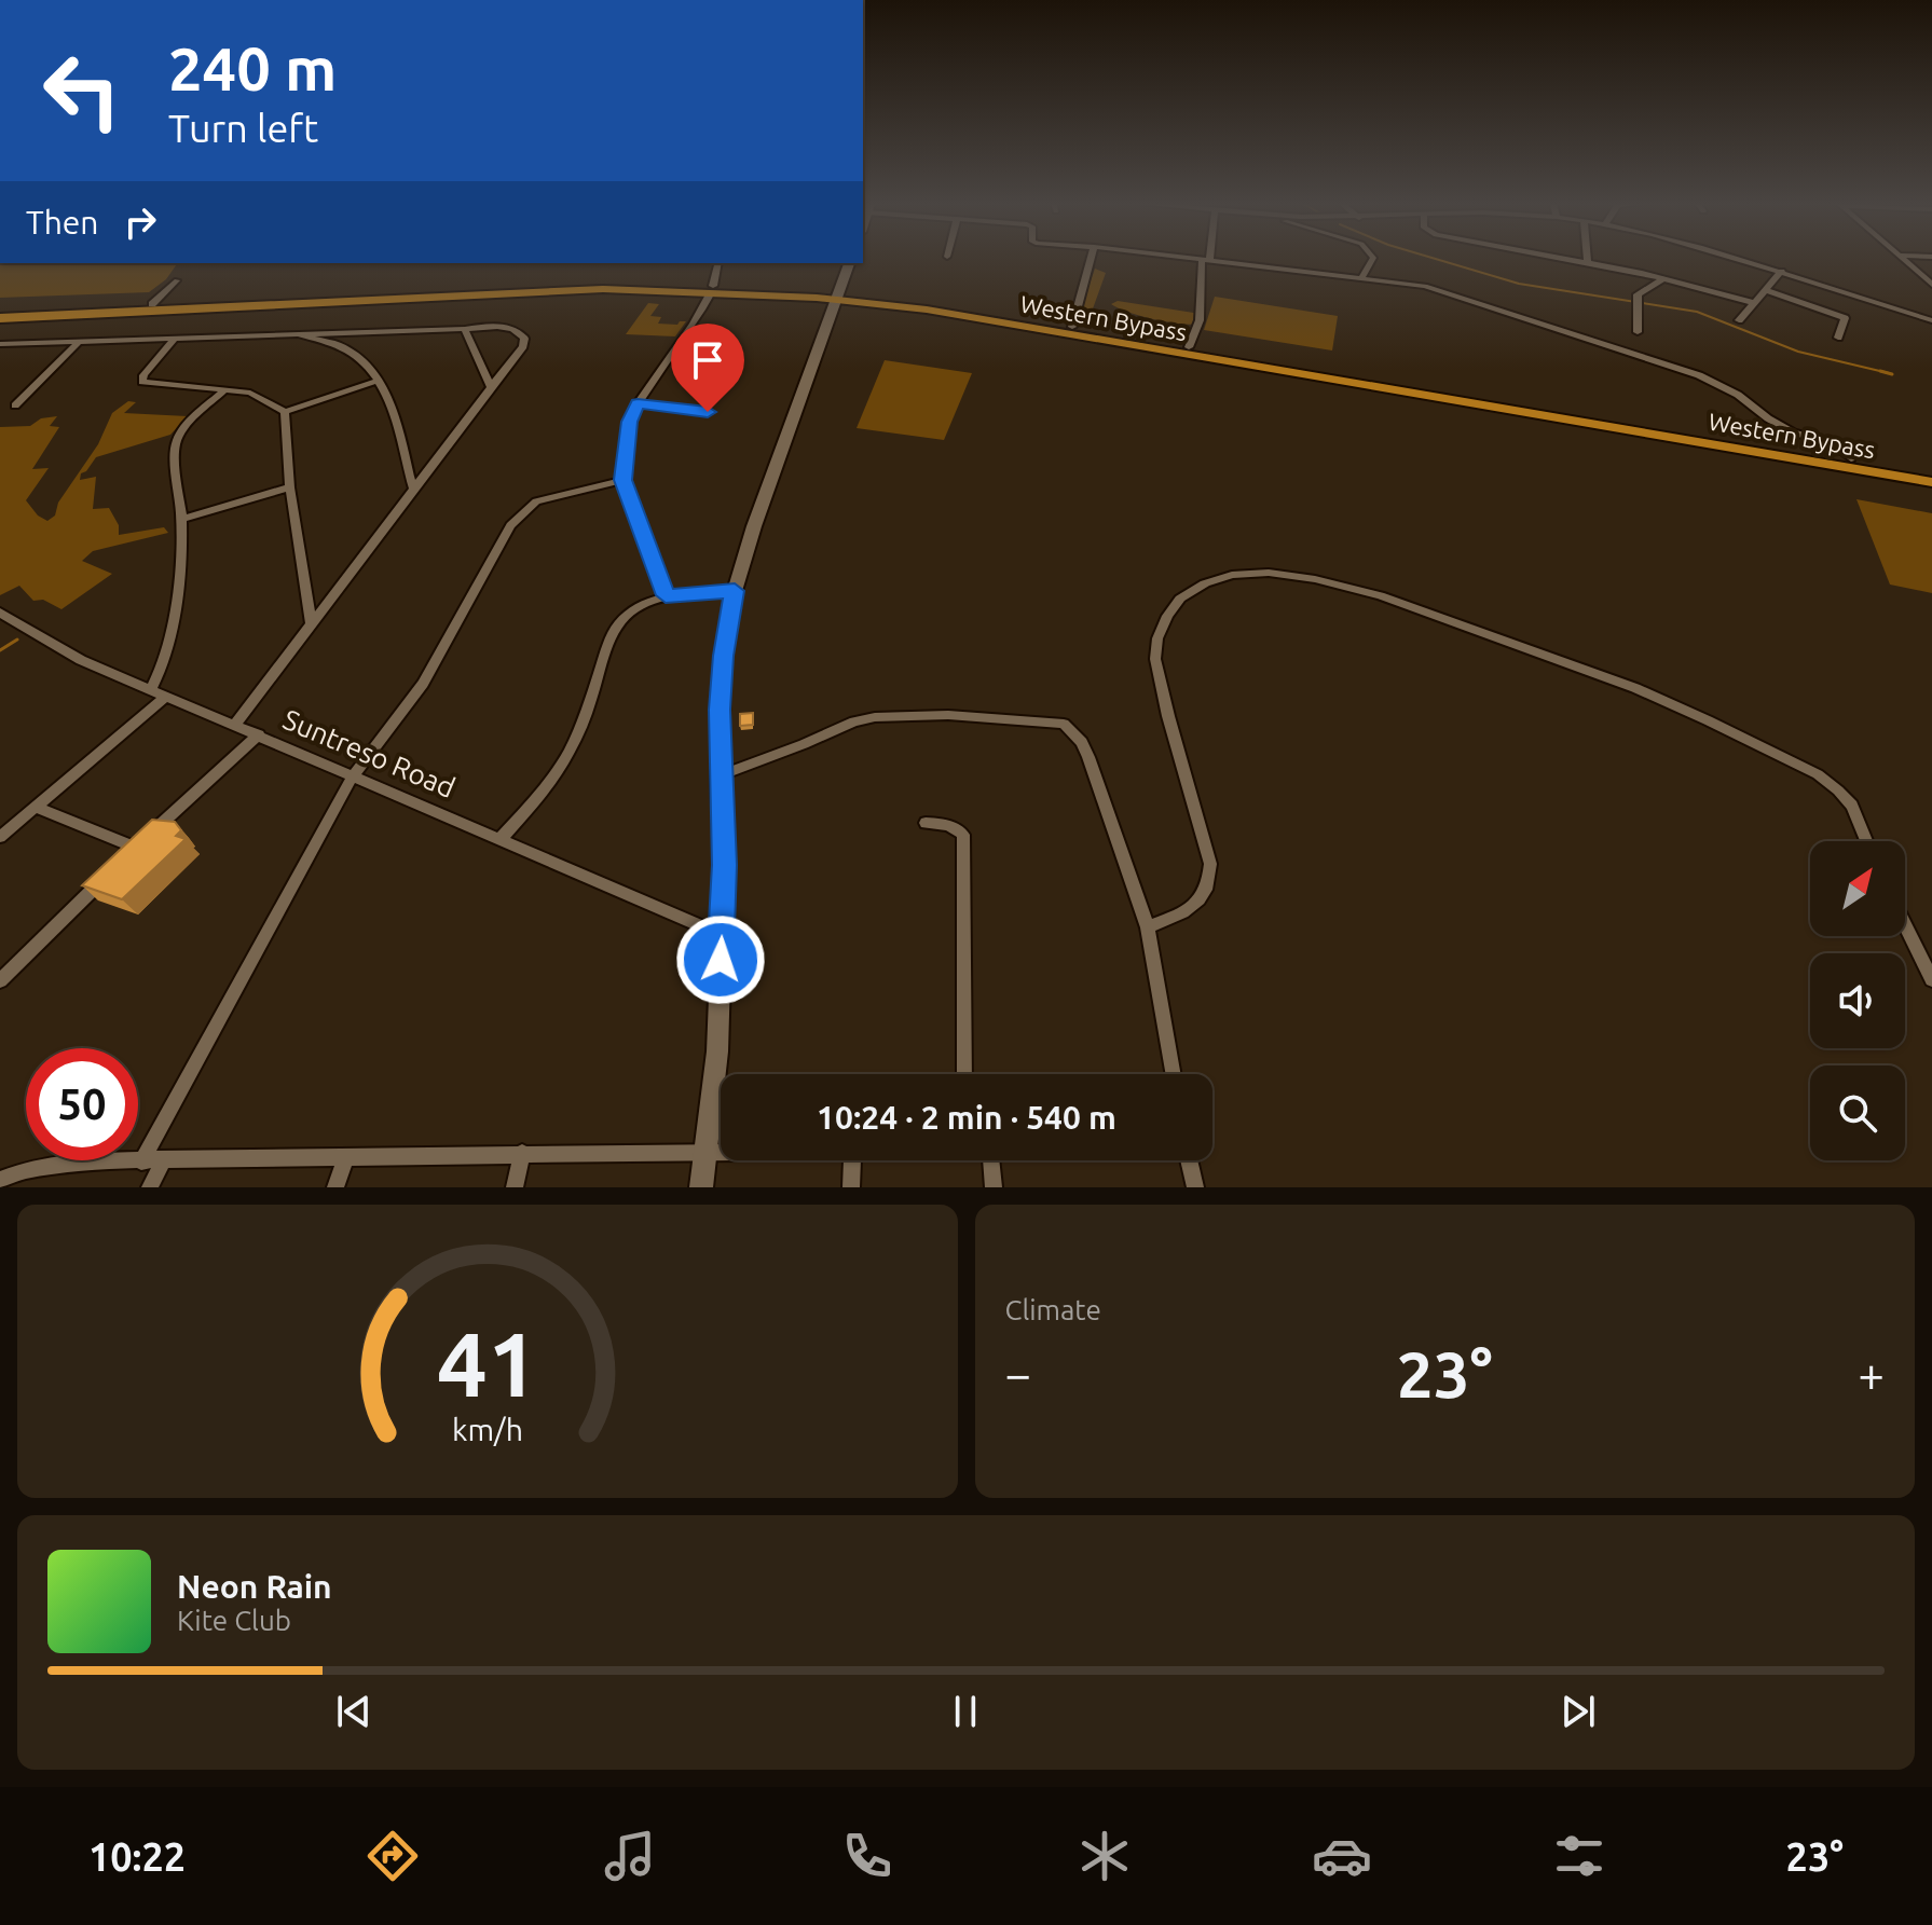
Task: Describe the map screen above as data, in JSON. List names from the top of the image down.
{
  "streets": {
    "highway": ["Western Bypass"],
    "street": ["Suntreso Road"]
  },
  "north": "top right",
  "page": {
    "turn": ["240 m", "Turn left"],
    "then": "Then",
    "limit": "50",
    "trip": "10:24 · 2 min · 540 m",
    "tile": "Climate",
    "heat": ["−", "23°", "+"],
    "song": ["Neon Rain", "Kite Club"],
    "tabs": ["10:22", "23°"],
    "gauge": ["41", "km/h"]
  }
}
